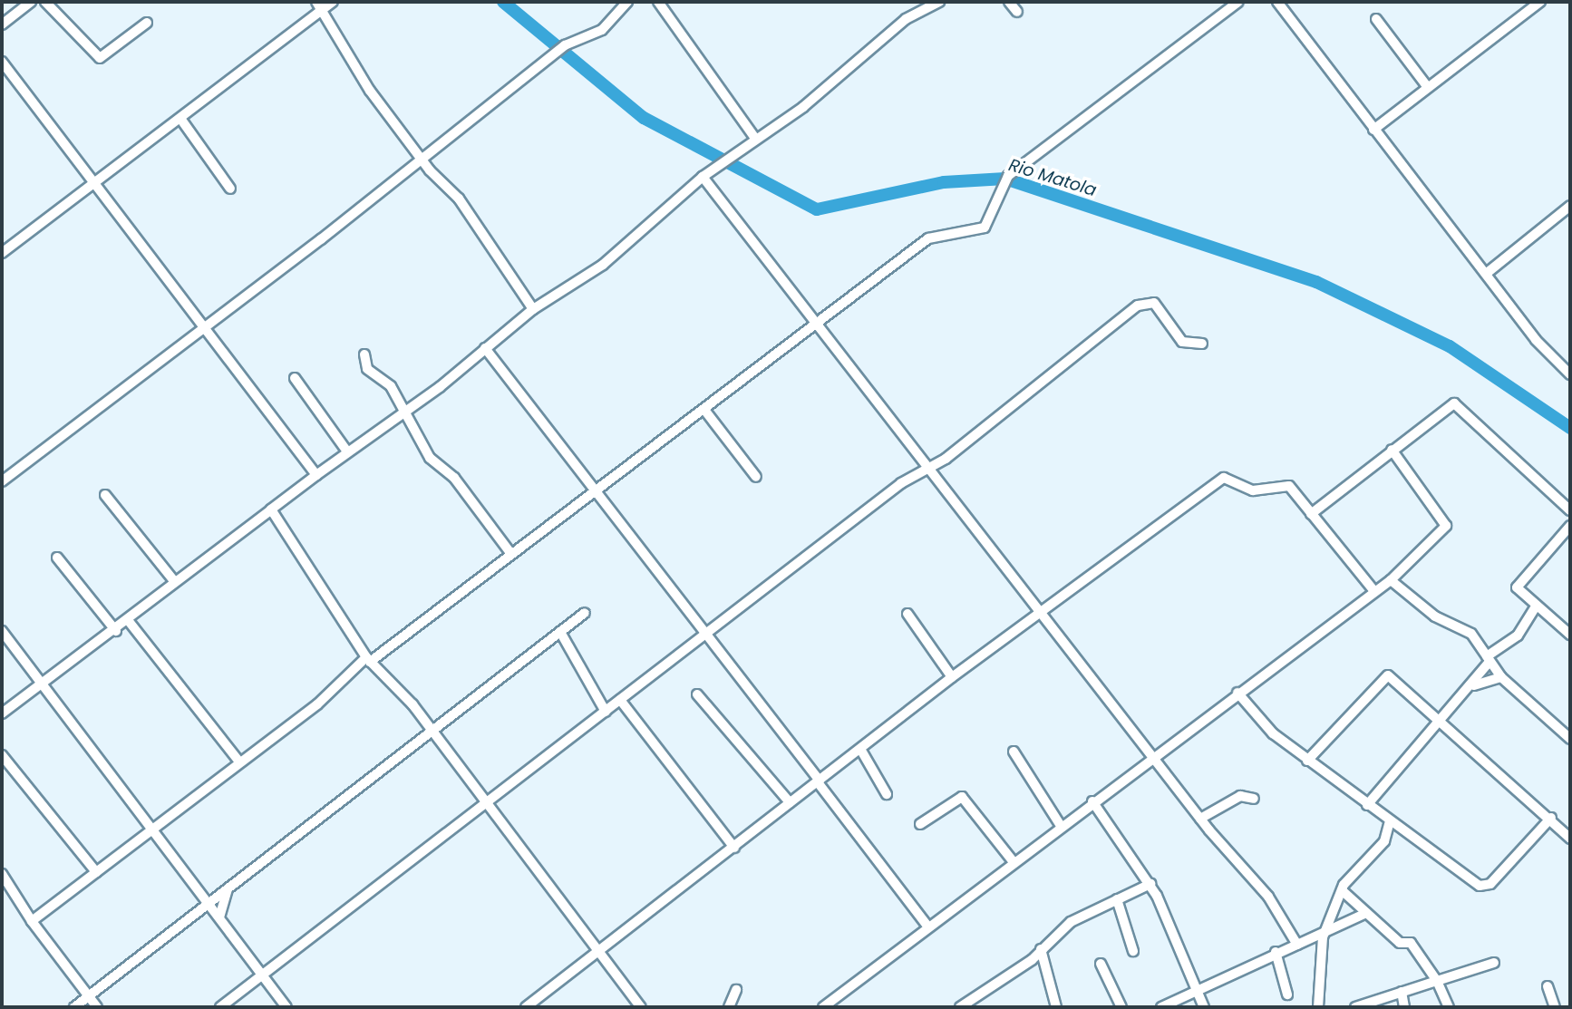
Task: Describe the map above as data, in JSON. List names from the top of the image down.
{
  "water": ["Rio Matola"]
}
